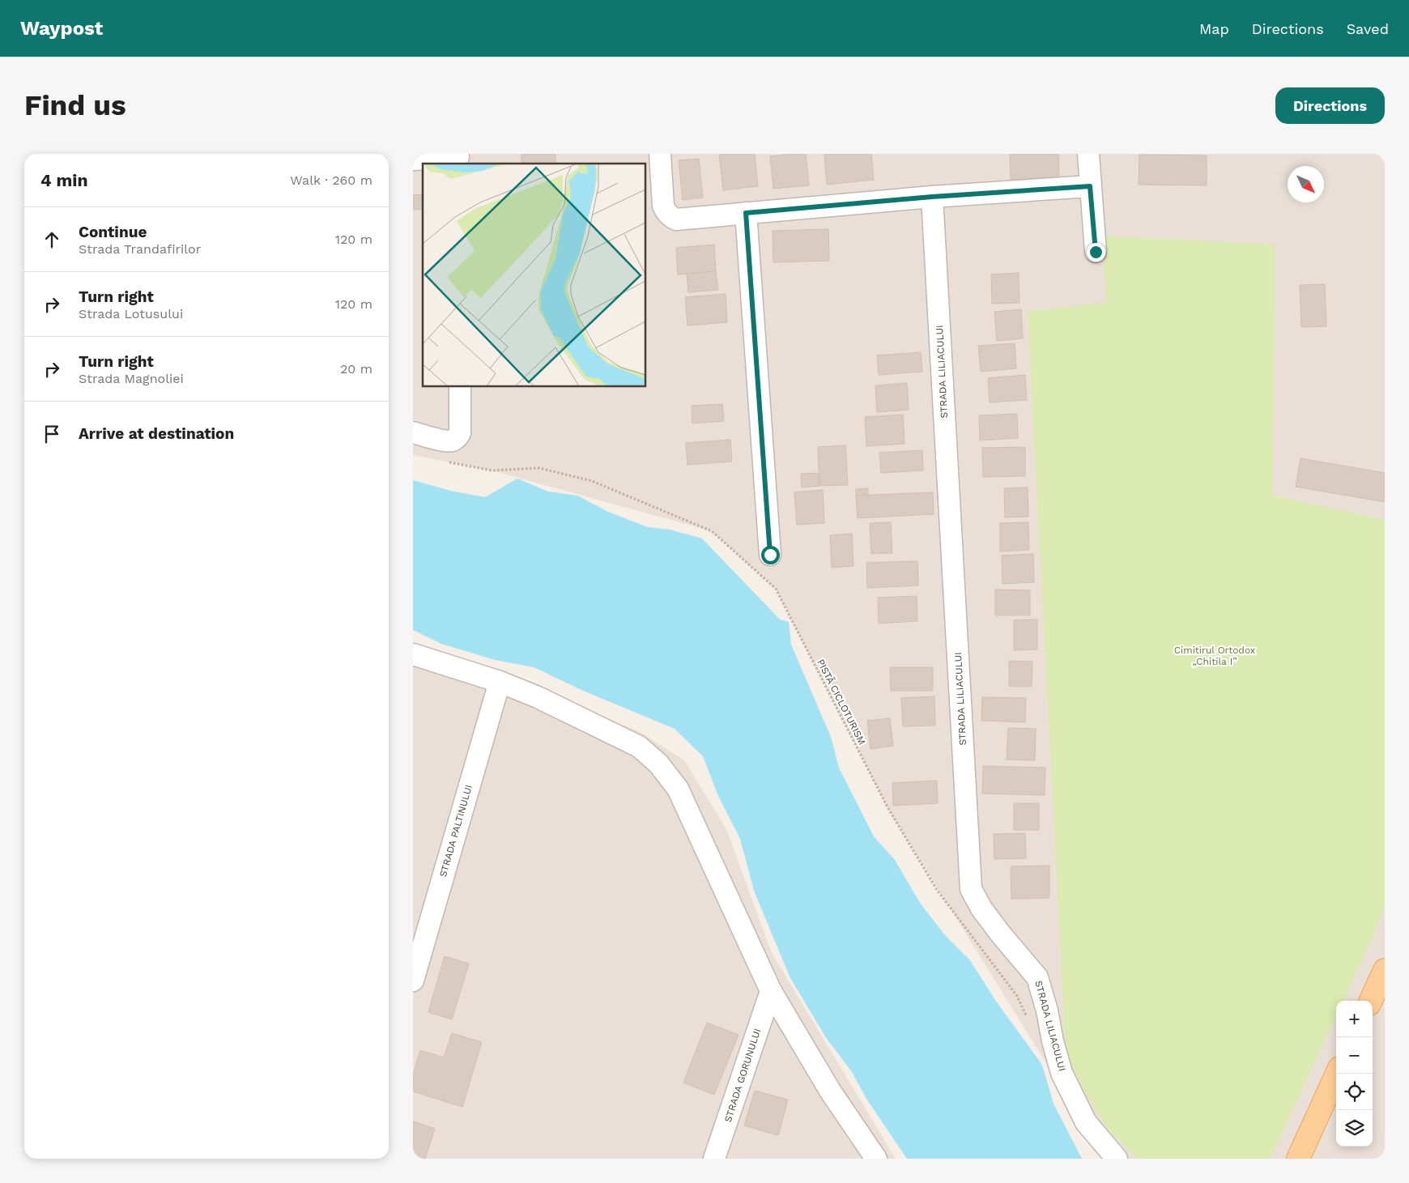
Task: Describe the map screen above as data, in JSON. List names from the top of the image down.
{
  "streets": {
    "street": ["STRADA LILIACULUI", "STRADA PALTINULUI", "STRADA GORUNULUI"],
    "path": ["PISTĂ CICLOTURISM"]
  },
  "parks": ["Cimitirul Ortodox „Chitila I”"],
  "north": "bottom right",
  "page": {
    "header": "Waypost",
    "nav": ["Map", "Directions", "Saved"],
    "buttons": "Directions",
    "title": "Find us",
    "heading": ["4 min", "Walk · 260 m"],
    "list": [
      ["Continue", "Strada Trandafirilor", "120 m"],
      ["Turn right", "Strada Lotusului", "120 m"],
      ["Turn right", "Strada Magnoliei", "20 m"],
      "Arrive at destination"
    ],
    "map_buttons": ["+", "−"]
  }
}
